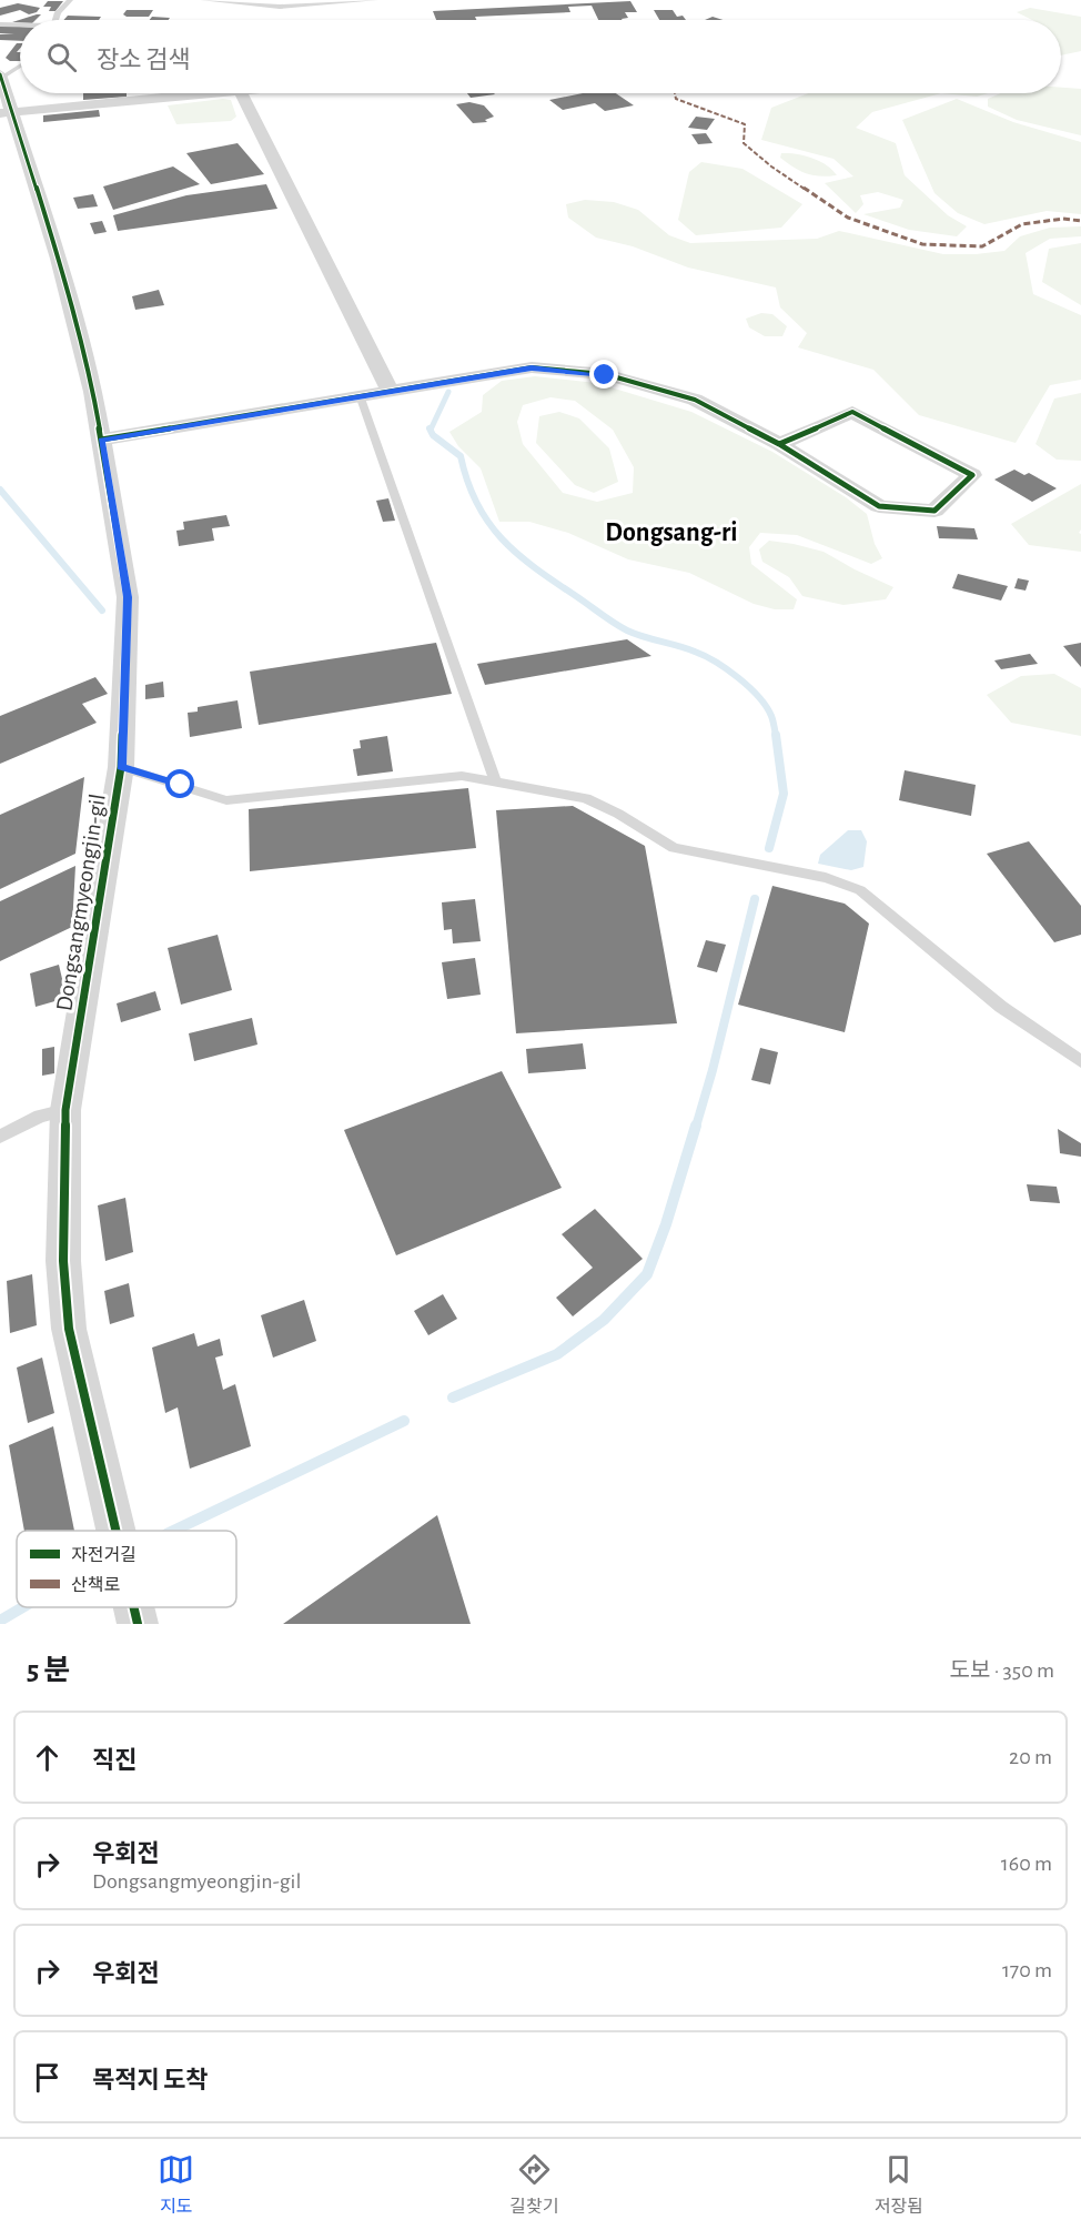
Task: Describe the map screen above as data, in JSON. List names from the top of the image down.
{
  "streets": {
    "street": ["Dongsangmyeongjin-gil"]
  },
  "districts": ["Dongsang-ri"],
  "legend": ["자전거길", "산책로"],
  "page": {
    "search": "장소 검색",
    "heading": ["5 분", "도보 · 350 m"],
    "list": [
      ["직진", "20 m"],
      ["우회전", "Dongsangmyeongjin-gil", "160 m"],
      ["우회전", "170 m"],
      "목적지 도착"
    ],
    "nav": ["지도", "길찾기", "저장됨"]
  }
}
